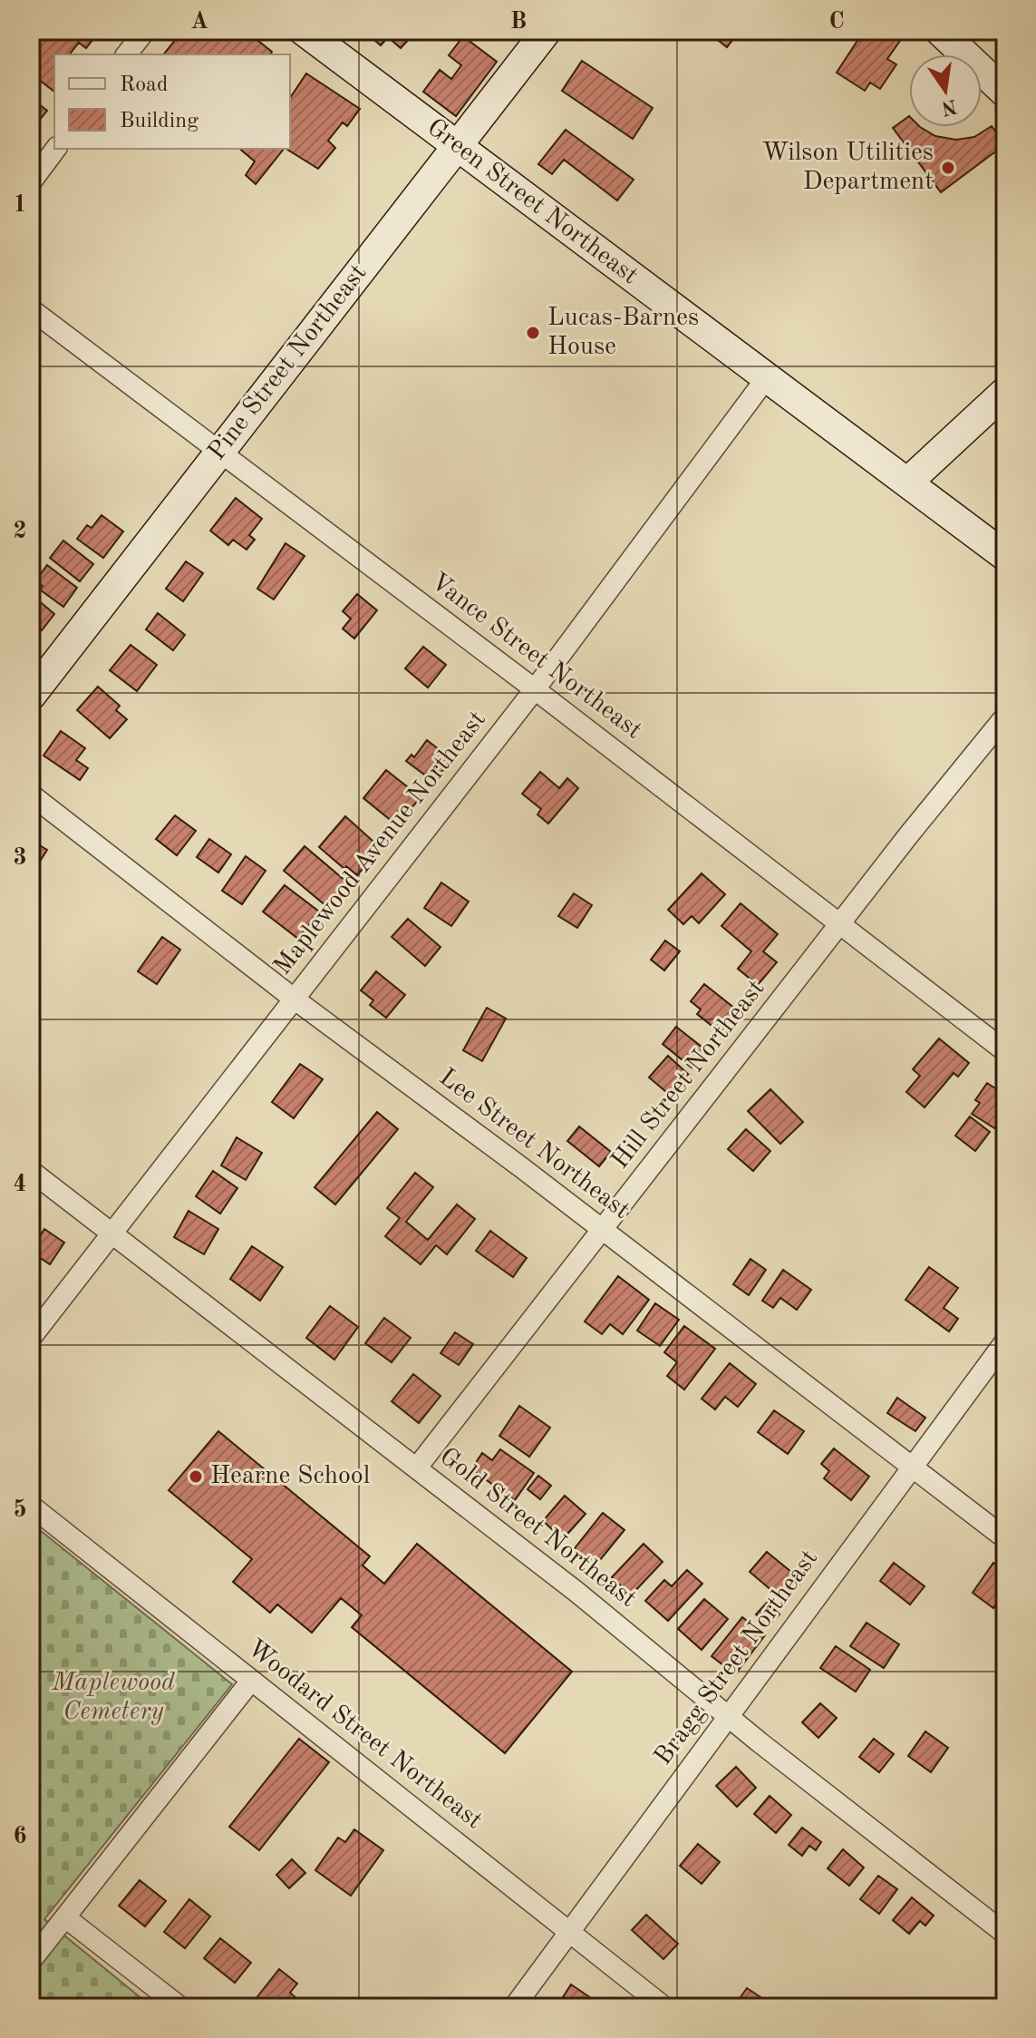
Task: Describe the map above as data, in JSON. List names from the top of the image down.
{
  "streets": {
    "street": [
      "Green Street Northeast",
      "Pine Street Northeast",
      "Vance Street Northeast",
      "Maplewood Avenue Northeast",
      "Hill Street Northeast",
      "Lee Street Northeast",
      "Gold Street Northeast",
      "Bragg Street Northeast",
      "Woodard Street Northeast"
    ]
  },
  "crossings": [
    ["Green Street Northeast", "Pine Street Northeast"],
    ["Green Street Northeast", "Maplewood Avenue Northeast"],
    ["Pine Street Northeast", "Vance Street Northeast"],
    ["Vance Street Northeast", "Maplewood Avenue Northeast"],
    ["Vance Street Northeast", "Hill Street Northeast"],
    ["Maplewood Avenue Northeast", "Lee Street Northeast"],
    ["Maplewood Avenue Northeast", "Gold Street Northeast"],
    ["Hill Street Northeast", "Lee Street Northeast"],
    ["Hill Street Northeast", "Gold Street Northeast"],
    ["Lee Street Northeast", "Bragg Street Northeast"],
    ["Gold Street Northeast", "Bragg Street Northeast"],
    ["Bragg Street Northeast", "Woodard Street Northeast"]
  ],
  "parks": ["Maplewood Cemetery"],
  "places": ["Wilson Utilities Department", "Lucas-Barnes House", "Hearne School"],
  "legend": ["Road", "Building"],
  "north": "bottom",
  "grid": {
    "columns": ["A", "B", "C"],
    "rows": [
      "1",
      "2",
      "3",
      "4",
      "5",
      "6"
    ]
  }
}
